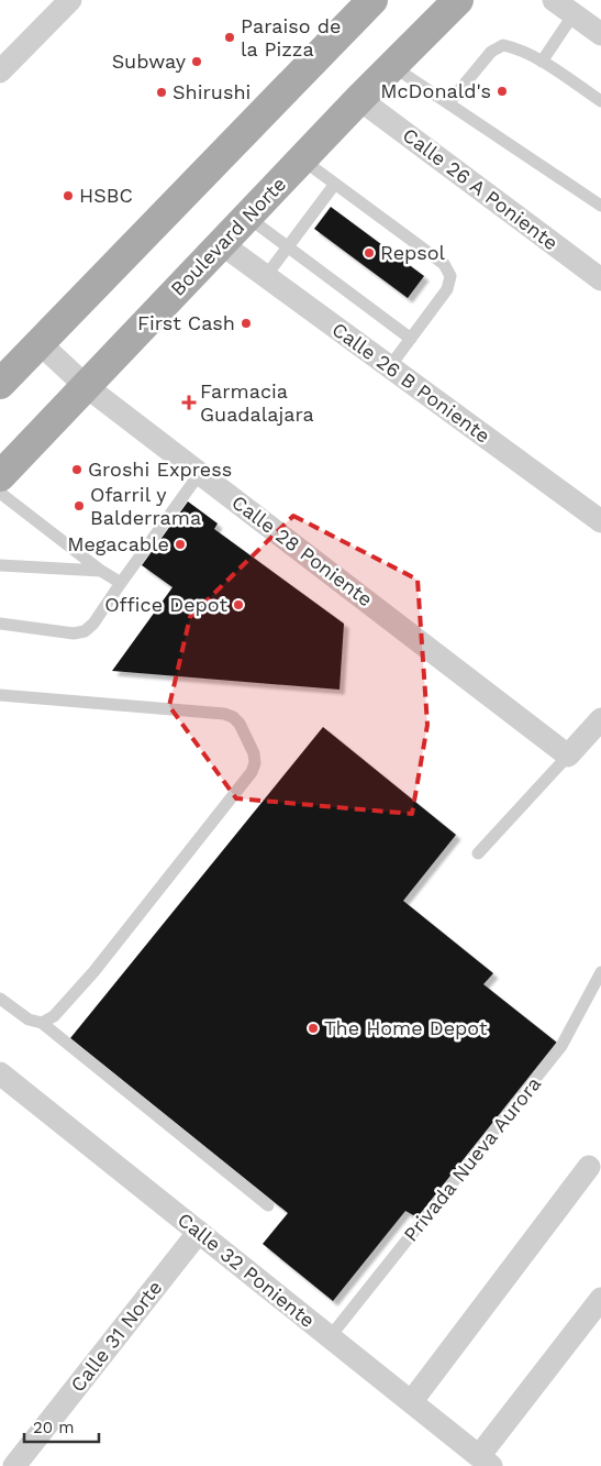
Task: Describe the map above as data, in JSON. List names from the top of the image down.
{
  "streets": {
    "main road": ["Boulevard Norte"],
    "street": [
      "Calle 26 A Poniente",
      "Calle 26 B Poniente",
      "Calle 28 Poniente",
      "Calle 32 Poniente",
      "Calle 31 Norte"
    ],
    "lane": ["Privada Nueva Aurora"]
  },
  "crossings": [
    ["Calle 26 A Poniente", "Boulevard Norte"],
    ["Boulevard Norte", "Calle 26 B Poniente"],
    ["Boulevard Norte", "Calle 28 Poniente"],
    ["Privada Nueva Aurora", "Calle 32 Poniente"],
    ["Calle 32 Poniente", "Calle 31 Norte"]
  ],
  "places": {
    "other": [
      "Paraiso de la Pizza",
      "Subway",
      "McDonald's",
      "Shirushi",
      "HSBC",
      "Repsol",
      "First Cash",
      "Groshi Express",
      "Ofarril y Balderrama",
      "Megacable",
      "Office Depot",
      "The Home Depot"
    ],
    "health": ["Farmacia Guadalajara"]
  },
  "scale_bar": "20 m"
}
